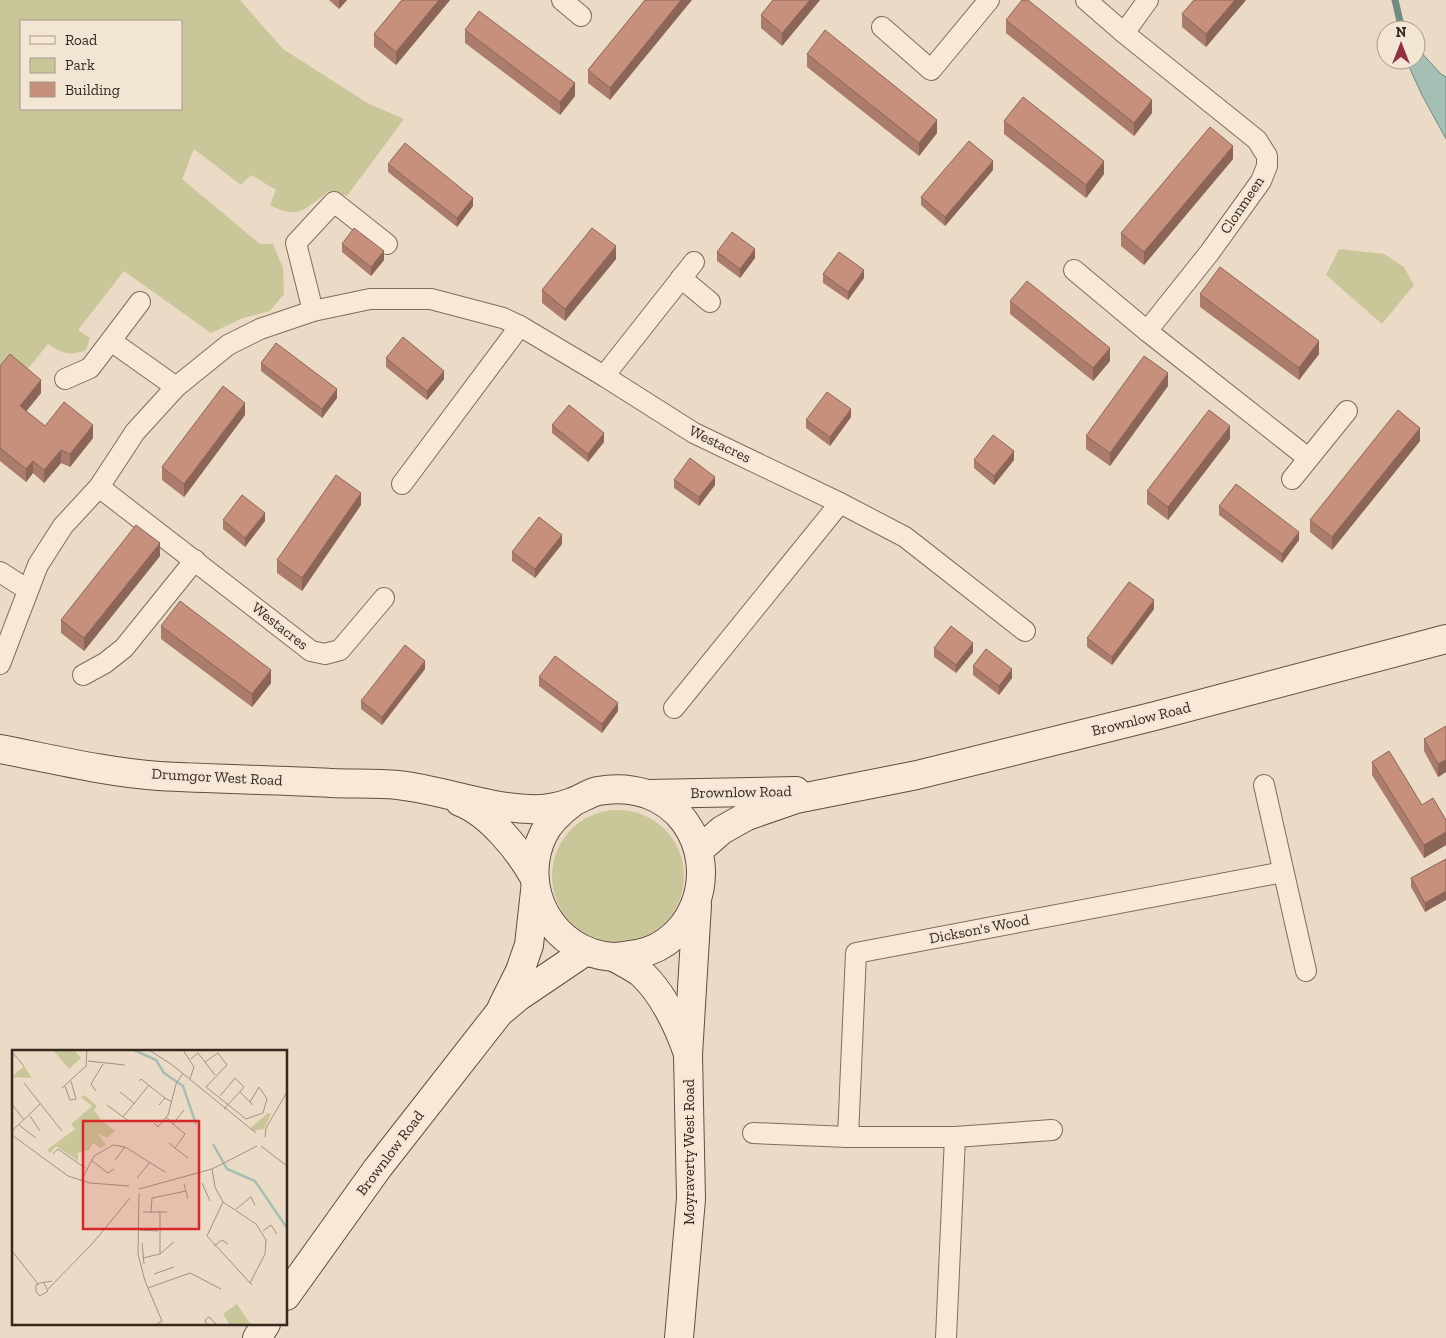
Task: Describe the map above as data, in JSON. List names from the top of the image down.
{
  "streets": {
    "main road": ["Brownlow Road", "Drumgor West Road", "Moyraverty West Road"],
    "street": ["Clonmeen", "Westacres", "Dickson's Wood"]
  },
  "crossings": [
    ["Brownlow Road", "Drumgor West Road"],
    ["Brownlow Road", "Moyraverty West Road"],
    ["Drumgor West Road", "Moyraverty West Road"]
  ],
  "legend": ["Road", "Park", "Building"],
  "north": "top"
}
